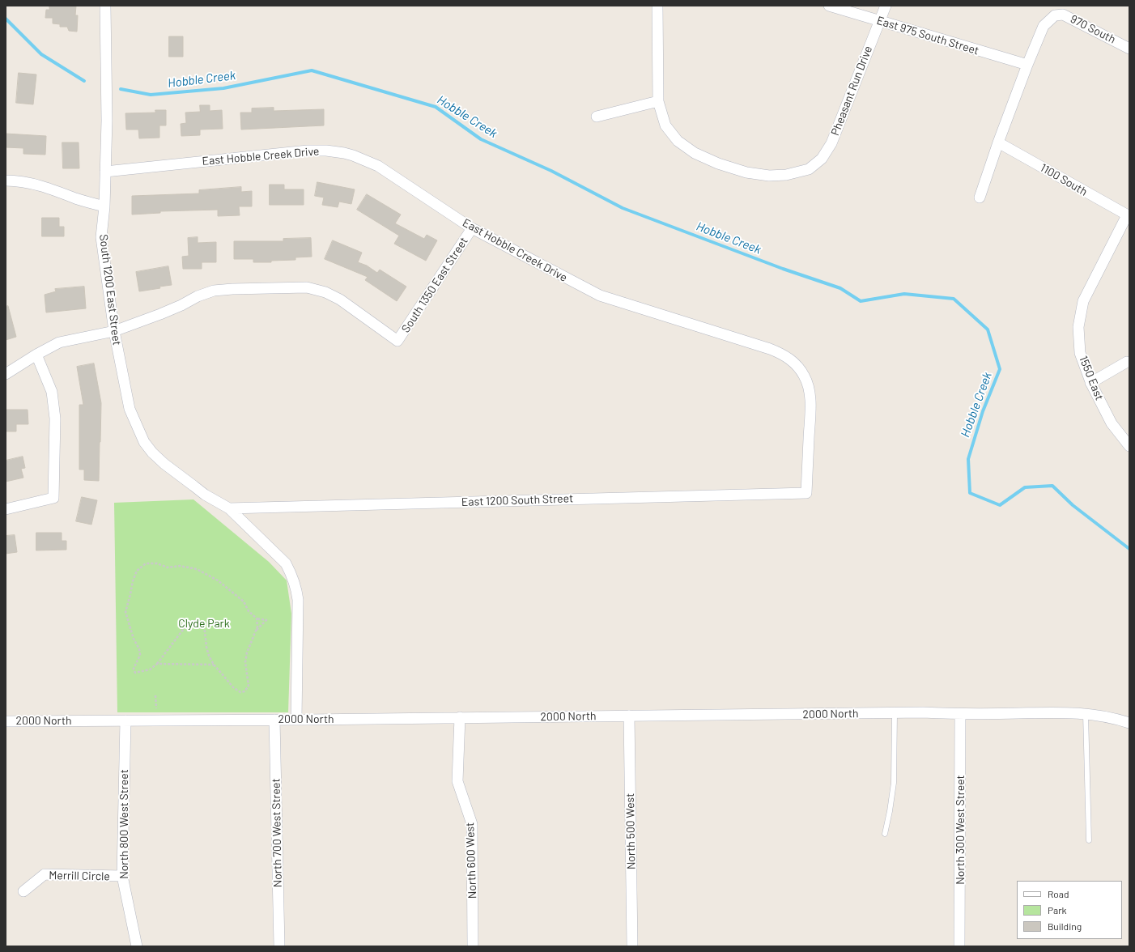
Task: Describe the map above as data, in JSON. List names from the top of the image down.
{
  "streets": {
    "street": [
      "970 South",
      "East 975 South Street",
      "Pheasant Run Drive",
      "East Hobble Creek Drive",
      "1100 South",
      "South 1350 East Street",
      "South 1200 East Street",
      "1550 East",
      "East 1200 South Street",
      "2000 North",
      "North 800 West Street",
      "North 300 West Street",
      "North 500 West",
      "North 700 West Street",
      "North 600 West",
      "Merrill Circle"
    ]
  },
  "crossings": [
    ["970 South", "East 975 South Street"],
    ["East 975 South Street", "Pheasant Run Drive"],
    ["East Hobble Creek Drive", "South 1350 East Street"],
    ["East Hobble Creek Drive", "South 1200 East Street"],
    ["East Hobble Creek Drive", "East 1200 South Street"],
    ["1100 South", "1550 East"],
    ["South 1350 East Street", "South 1200 East Street"],
    ["South 1200 East Street", "East 1200 South Street"],
    ["South 1200 East Street", "2000 North"],
    ["2000 North", "North 800 West Street"],
    ["2000 North", "North 300 West Street"],
    ["2000 North", "North 500 West"],
    ["2000 North", "North 700 West Street"],
    ["2000 North", "North 600 West"],
    ["North 800 West Street", "Merrill Circle"]
  ],
  "water": ["Hobble Creek"],
  "parks": ["Clyde Park"],
  "legend": ["Road", "Park", "Building"]
}
